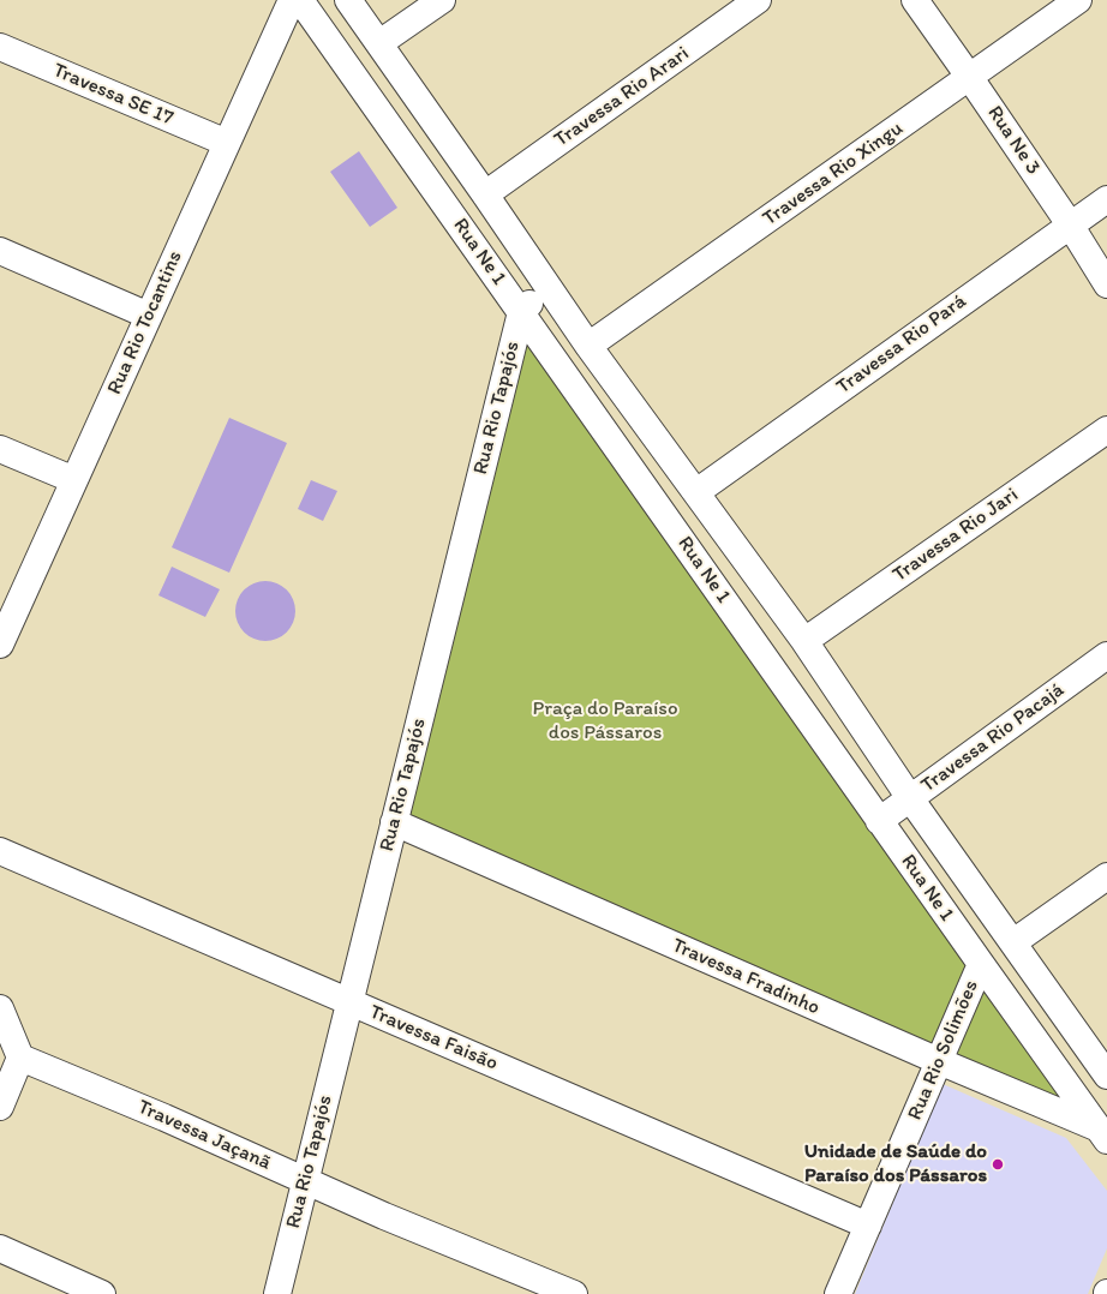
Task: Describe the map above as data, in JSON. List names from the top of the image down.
{
  "streets": {
    "street": [
      "Travessa SE 17",
      "Travessa Rio Arari",
      "Rua Ne 3",
      "Travessa Rio Xingu",
      "Rua Ne 1",
      "Rua Rio Tocantins",
      "Travessa Rio Pará",
      "Rua Rio Tapajós",
      "Travessa Rio Jari",
      "Travessa Rio Pacajá",
      "Travessa Fradinho",
      "Travessa Faisão",
      "Rua Rio Solimões",
      "Travessa Jaçanã"
    ]
  },
  "crossings": [
    ["Travessa SE 17", "Rua Rio Tocantins"],
    ["Travessa Rio Arari", "Rua Ne 1"],
    ["Rua Ne 3", "Travessa Rio Xingu"],
    ["Rua Ne 3", "Travessa Rio Pará"],
    ["Travessa Rio Xingu", "Rua Ne 1"],
    ["Rua Ne 1", "Travessa Rio Pará"],
    ["Rua Ne 1", "Rua Rio Tapajós"],
    ["Rua Ne 1", "Travessa Rio Jari"],
    ["Rua Ne 1", "Travessa Rio Pacajá"],
    ["Rua Ne 1", "Travessa Fradinho"],
    ["Rua Ne 1", "Rua Rio Solimões"],
    ["Rua Rio Tapajós", "Travessa Fradinho"],
    ["Rua Rio Tapajós", "Travessa Faisão"],
    ["Rua Rio Tapajós", "Travessa Jaçanã"],
    ["Travessa Fradinho", "Rua Rio Solimões"],
    ["Travessa Faisão", "Rua Rio Solimões"]
  ],
  "parks": ["Praça do Paraíso dos Pássaros"],
  "places": ["Unidade de Saúde do Paraíso dos Pássaros"]
}
